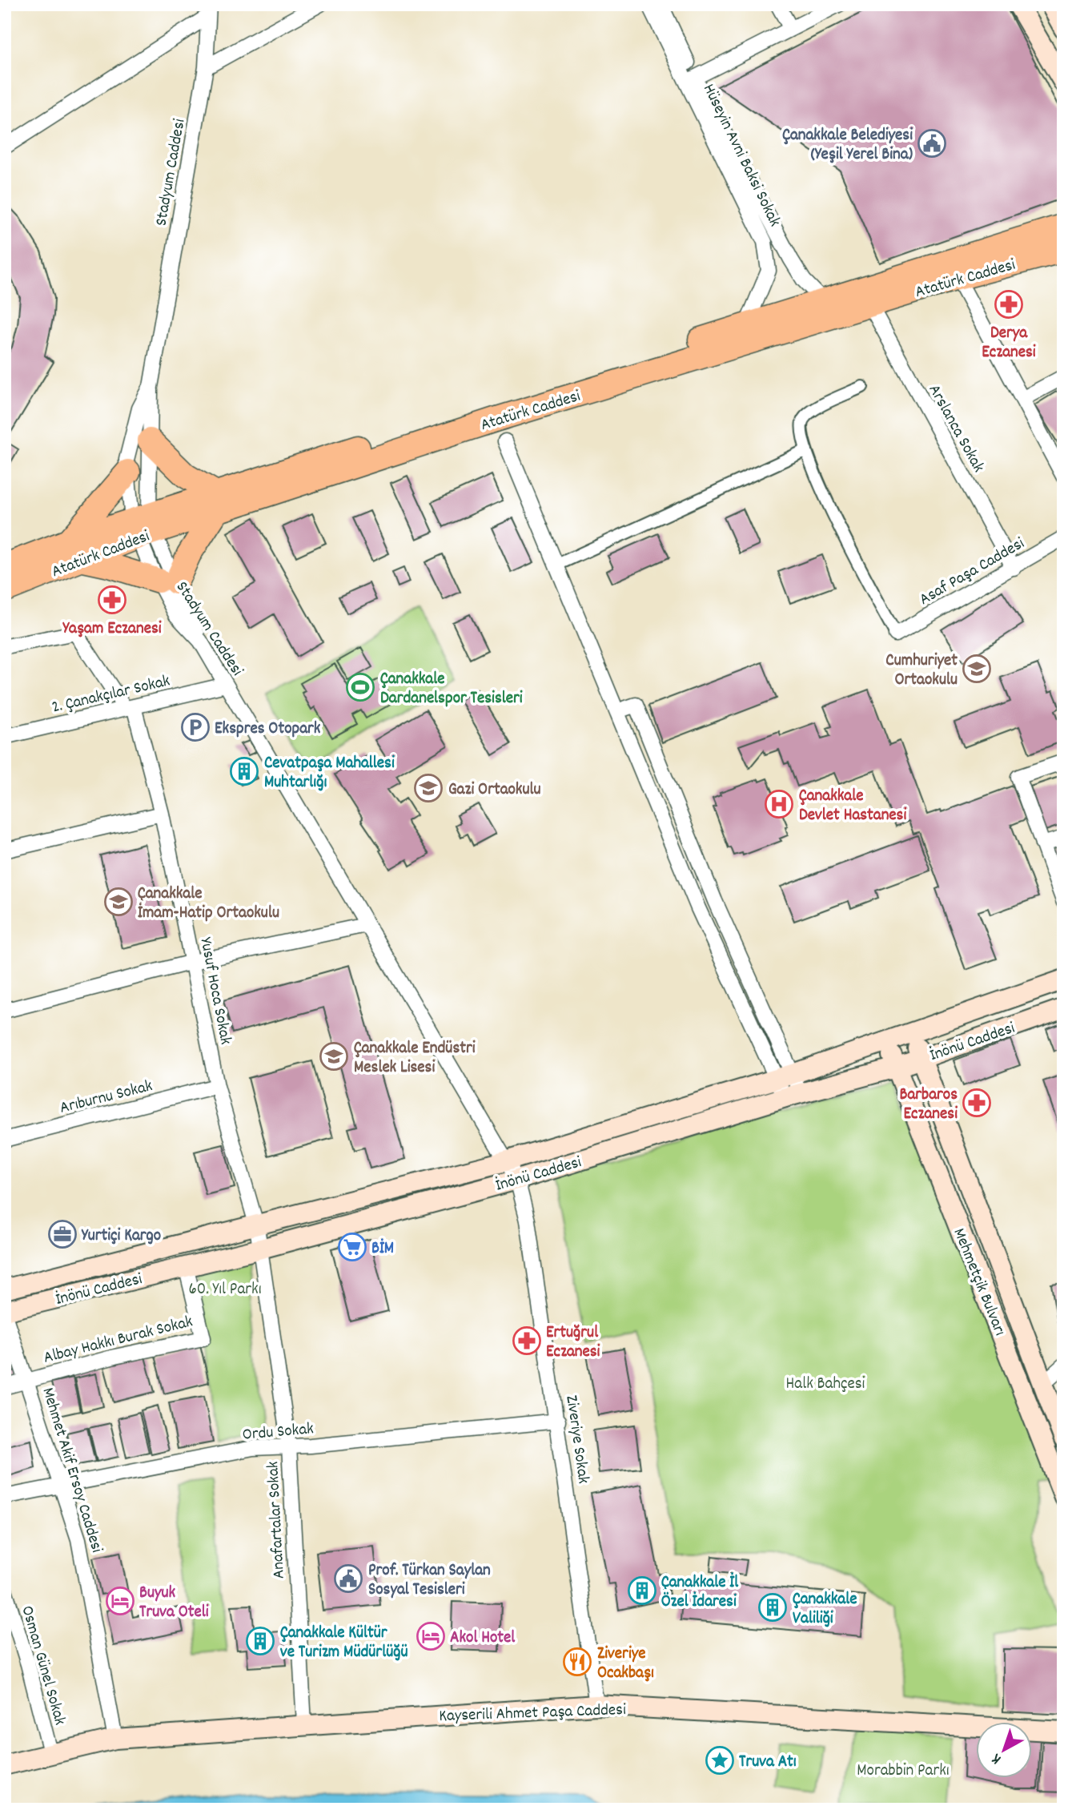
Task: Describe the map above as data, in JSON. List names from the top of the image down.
{
  "streets": {
    "highway": ["Atatürk Caddesi"],
    "main road": ["İnönü Caddesi", "Mehmetçik Bulvarı", "Kayserili Ahmet Paşa Caddesi"],
    "street": [
      "Hüseyin Avni Baksi Sokak",
      "Stadyum Caddesi",
      "Arslanca Sokak",
      "Asaf Paşa Caddesi",
      "2. Çanakçılar Sokak",
      "Yusuf Hoca Sokak",
      "Arıburnu Sokak",
      "Albay Hakkı Burak Sokak",
      "Ordu Sokak",
      "Ziveriye Sokak",
      "Mehmet Akif Ersoy Caddesi",
      "Anafartalar Sokak",
      "Osman Günel Sokak"
    ]
  },
  "crossings": [
    ["Hüseyin Avni Baksi Sokak", "Atatürk Caddesi"],
    ["Stadyum Caddesi", "Atatürk Caddesi"],
    ["Stadyum Caddesi", "2. Çanakçılar Sokak"],
    ["Stadyum Caddesi", "İnönü Caddesi"],
    ["Stadyum Caddesi", "Ziveriye Sokak"],
    ["Atatürk Caddesi", "Arslanca Sokak"],
    ["Arslanca Sokak", "Asaf Paşa Caddesi"],
    ["2. Çanakçılar Sokak", "Yusuf Hoca Sokak"],
    ["Yusuf Hoca Sokak", "İnönü Caddesi"],
    ["Yusuf Hoca Sokak", "Arıburnu Sokak"],
    ["Yusuf Hoca Sokak", "Anafartalar Sokak"],
    ["İnönü Caddesi", "Mehmetçik Bulvarı"],
    ["İnönü Caddesi", "Albay Hakkı Burak Sokak"],
    ["İnönü Caddesi", "Ziveriye Sokak"],
    ["İnönü Caddesi", "Mehmet Akif Ersoy Caddesi"],
    ["İnönü Caddesi", "Anafartalar Sokak"],
    ["Albay Hakkı Burak Sokak", "Mehmet Akif Ersoy Caddesi"],
    ["Ordu Sokak", "Ziveriye Sokak"],
    ["Ordu Sokak", "Mehmet Akif Ersoy Caddesi"],
    ["Ordu Sokak", "Anafartalar Sokak"],
    ["Ziveriye Sokak", "Kayserili Ahmet Paşa Caddesi"],
    ["Mehmet Akif Ersoy Caddesi", "Kayserili Ahmet Paşa Caddesi"],
    ["Anafartalar Sokak", "Kayserili Ahmet Paşa Caddesi"],
    ["Osman Günel Sokak", "Kayserili Ahmet Paşa Caddesi"]
  ],
  "parks": ["60. Yıl Parkı", "Halk Bahçesi", "Morabbin Parkı"],
  "places": {
    "public building": ["Çanakkale Belediyesi (Yeşil Yerel Bina)", "Prof. Türkan Saylan Sosyal Tesisleri"],
    "pharmacy": [
      "Derya Eczanesi",
      "Yaşam Eczanesi",
      "Barbaros Eczanesi",
      "Ertuğrul Eczanesi"
    ],
    "school or university": [
      "Cumhuriyet Ortaokulu",
      "Gazi Ortaokulu",
      "Çanakkale İmam-Hatip Ortaokulu",
      "Çanakkale Endüstri Meslek Lisesi"
    ],
    "sports": ["Çanakkale Dardanelspor Tesisleri"],
    "parking": ["Ekspres Otopark"],
    "building": [
      "Cevatpaşa Mahallesi Muhtarlığı",
      "Çanakkale İl Özel İdaresi",
      "Çanakkale Valiliği",
      "Çanakkale Kültür ve Turizm Müdürlüğü"
    ],
    "hospital": ["Çanakkale Devlet Hastanesi"],
    "office": ["Yurtiçi Kargo"],
    "supermarket": ["BİM"],
    "hotel": ["Buyuk Truva Oteli", "Akol Hotel"],
    "restaurant": ["Ziveriye Ocakbaşı"],
    "place": ["Truva Atı"]
  },
  "north": "bottom left"
}
